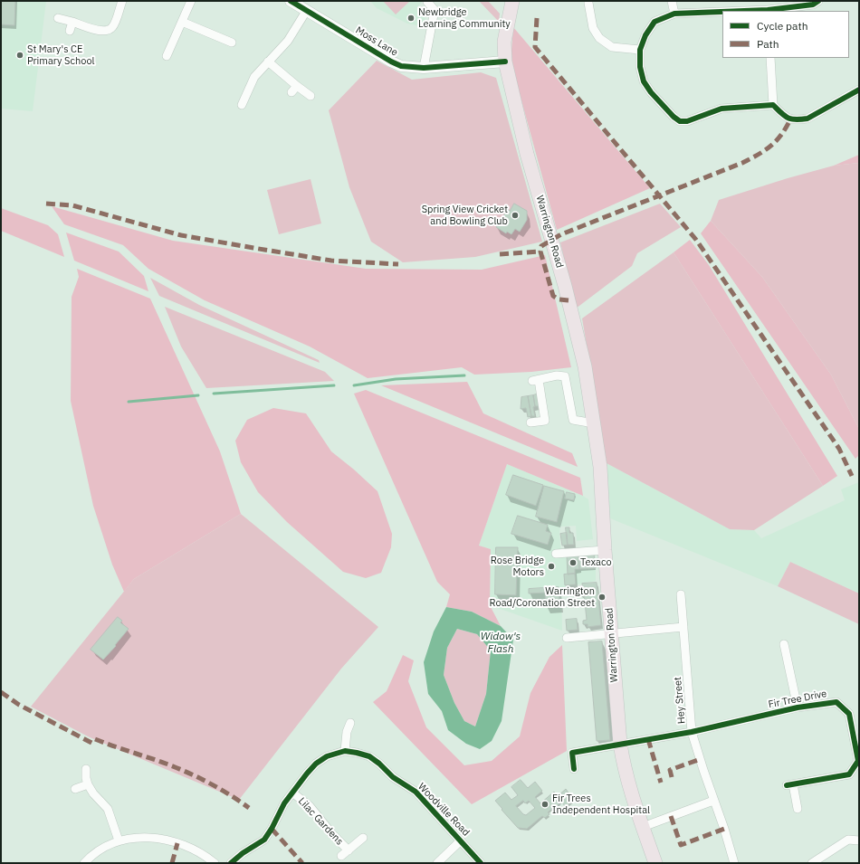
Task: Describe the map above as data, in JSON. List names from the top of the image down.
{
  "streets": {
    "main road": ["Warrington Road"],
    "street": [
      "Moss Lane",
      "Fir Tree Drive",
      "Hey Street",
      "Woodville Road",
      "Lilac Gardens"
    ]
  },
  "crossings": [
    ["Moss Lane", "Warrington Road"],
    ["Warrington Road", "Fir Tree Drive"],
    ["Fir Tree Drive", "Hey Street"],
    ["Woodville Road", "Lilac Gardens"]
  ],
  "water": ["Widow's Flash"],
  "places": [
    "Newbridge Learning Community",
    "St Mary's CE Primary School",
    "Spring View Cricket and Bowling Club",
    "Texaco",
    "Rose Bridge Motors",
    "Warrington Road/Coronation Street",
    "Fir Trees Independent Hospital"
  ],
  "legend": ["Cycle path", "Path"]
}
